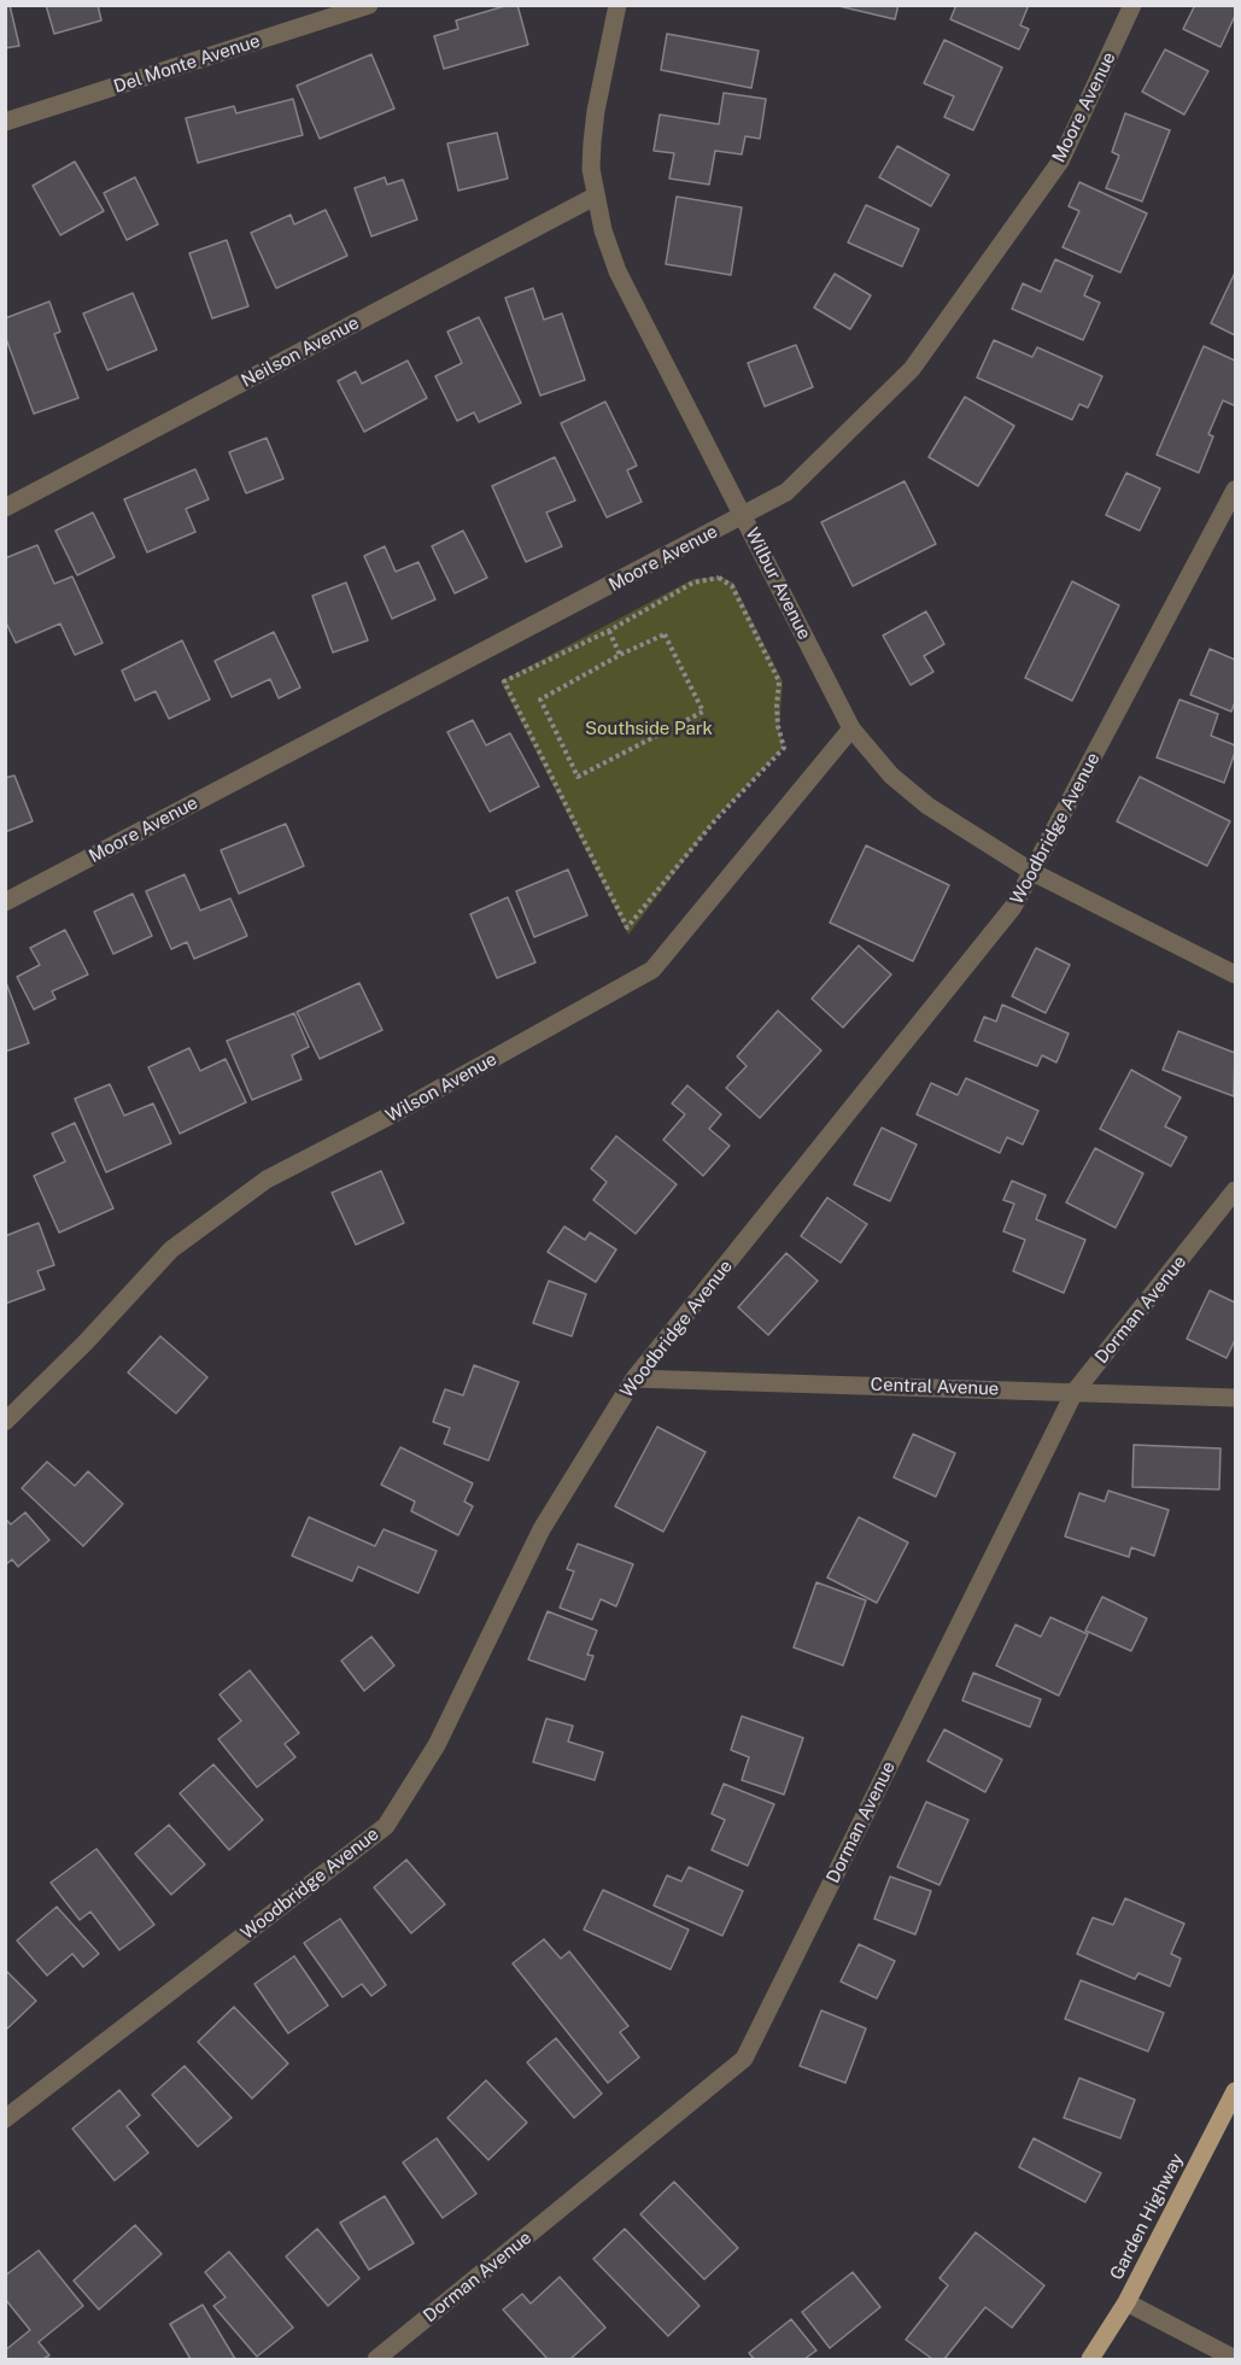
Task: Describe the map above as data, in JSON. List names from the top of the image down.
{
  "streets": {
    "main road": ["Garden Highway"],
    "street": [
      "Del Monte Avenue",
      "Moore Avenue",
      "Neilson Avenue",
      "Wilbur Avenue",
      "Woodbridge Avenue",
      "Wilson Avenue",
      "Dorman Avenue",
      "Central Avenue"
    ]
  },
  "crossings": [
    ["Moore Avenue", "Wilbur Avenue"],
    ["Neilson Avenue", "Wilbur Avenue"],
    ["Wilbur Avenue", "Woodbridge Avenue"],
    ["Wilbur Avenue", "Wilson Avenue"],
    ["Woodbridge Avenue", "Central Avenue"],
    ["Dorman Avenue", "Central Avenue"]
  ],
  "parks": ["Southside Park"]
}
